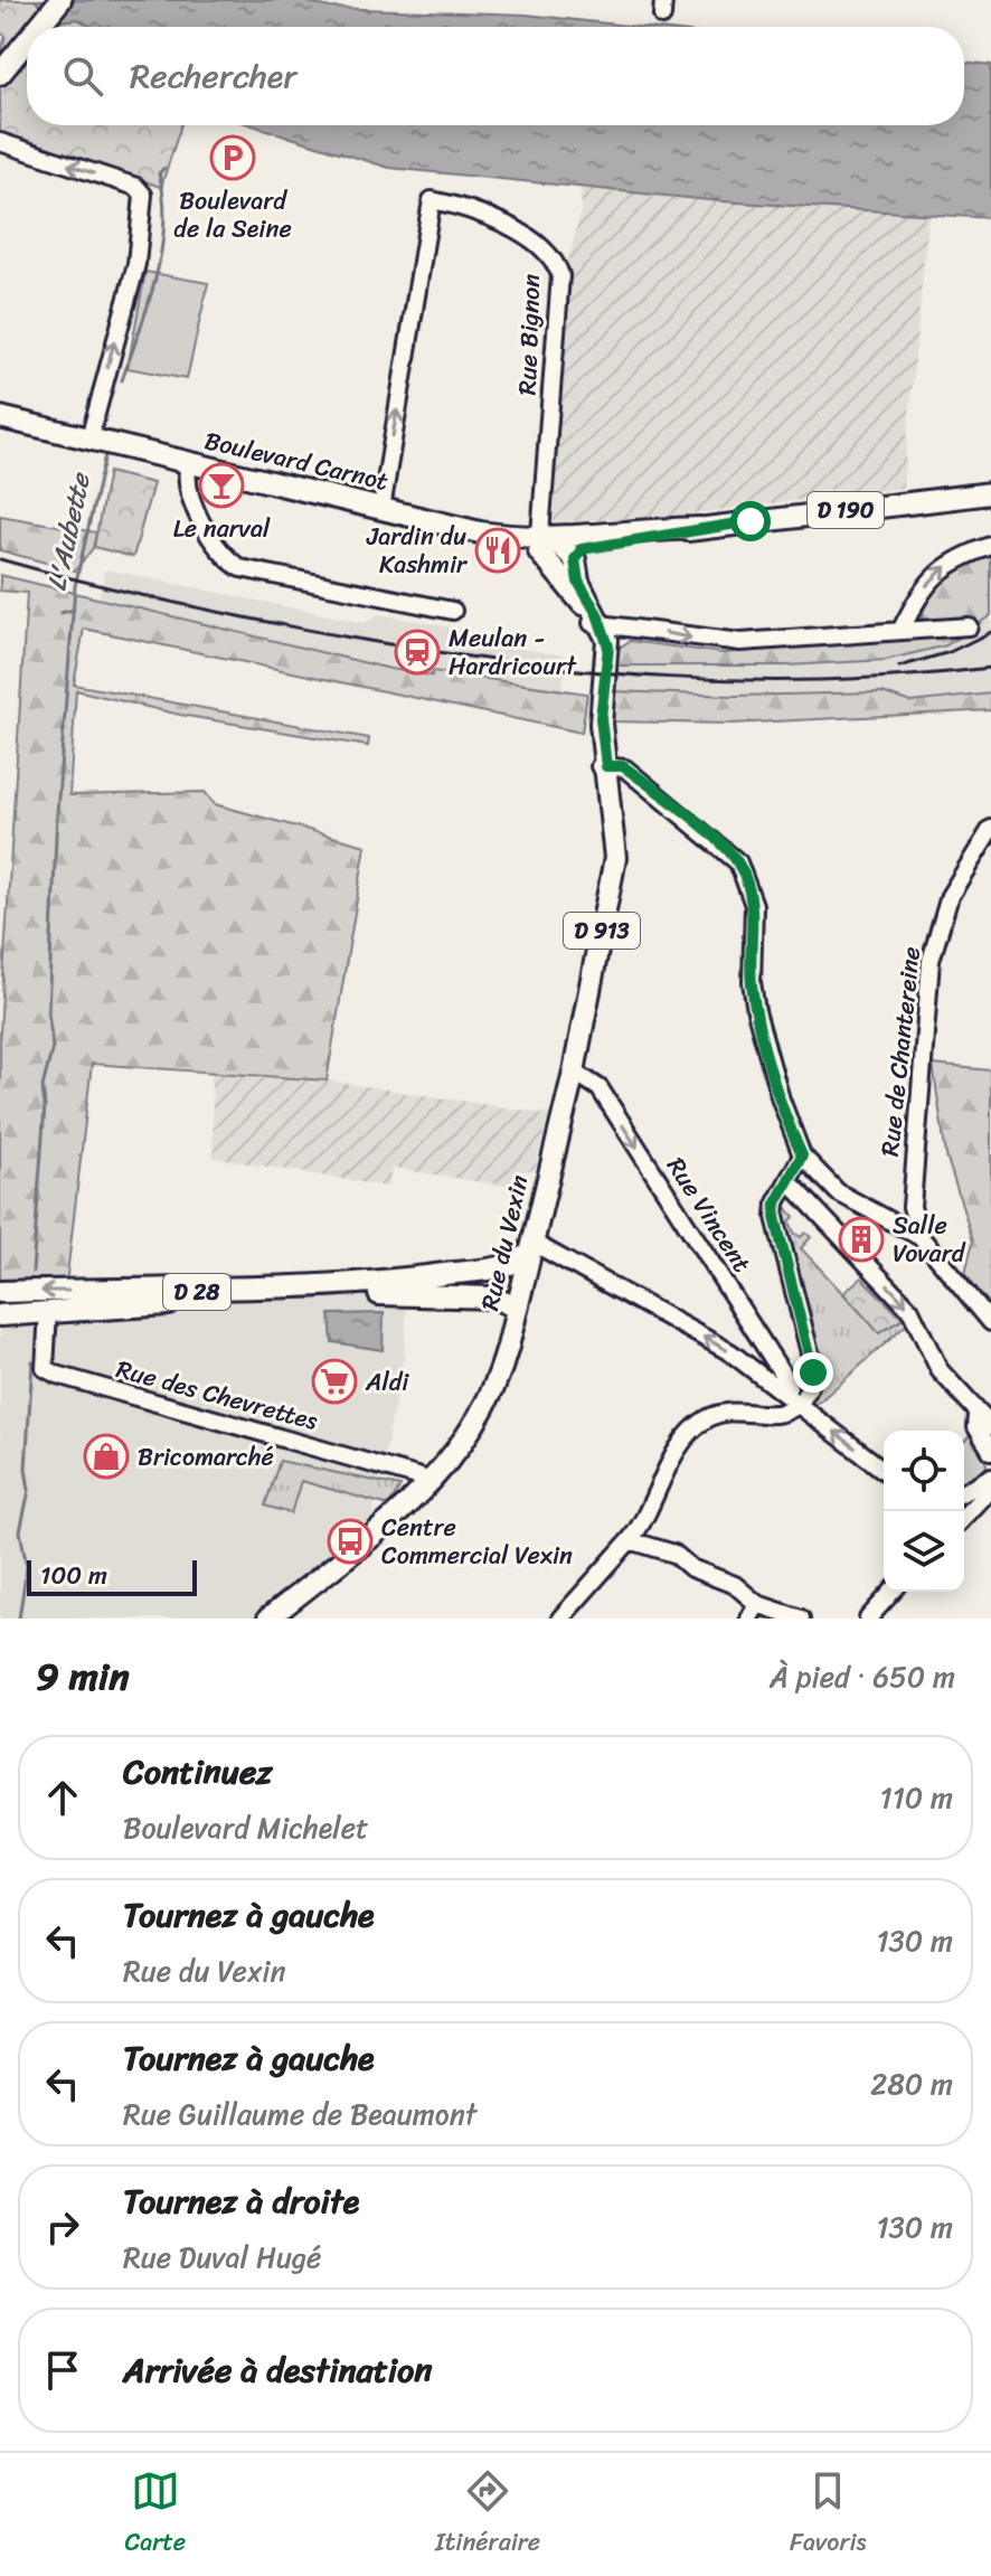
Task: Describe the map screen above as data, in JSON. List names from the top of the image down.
{
  "streets": {
    "main road": [
      "Boulevard Carnot",
      "D 190",
      "D 913",
      "Rue du Vexin",
      "D 28"
    ],
    "street": [
      "Rue Bignon",
      "Rue de Chantereine",
      "Rue Vincent",
      "Rue des Chevrettes"
    ]
  },
  "crossings": [
    ["Rue Bignon", "Boulevard Carnot"],
    ["Rue Bignon", "D 190"],
    ["Rue Bignon", "Rue du Vexin"],
    ["Boulevard Carnot", "D 190"],
    ["Boulevard Carnot", "Rue du Vexin"],
    ["D 190", "Rue du Vexin"],
    ["Rue Vincent", "Rue du Vexin"],
    ["Rue du Vexin", "D 28"],
    ["Rue du Vexin", "Rue des Chevrettes"],
    ["D 28", "Rue des Chevrettes"]
  ],
  "water": ["L'Aubette"],
  "places": {
    "parking": ["Boulevard de la Seine"],
    "bar": ["Le narval"],
    "restaurant": ["Jardin du Kashmir"],
    "station": ["Meulan - Hardricourt"],
    "building": ["Salle Vovard"],
    "supermarket": ["Aldi"],
    "shop": ["Bricomarché"],
    "bus stop": ["Centre Commercial Vexin"]
  },
  "scale_bar": "100 m",
  "page": {
    "search": "Rechercher",
    "scale": "100 m",
    "heading": ["9 min", "À pied · 650 m"],
    "list": [
      ["Continuez", "Boulevard Michelet", "110 m"],
      ["Tournez à gauche", "Rue du Vexin", "130 m"],
      ["Tournez à gauche", "Rue Guillaume de Beaumont", "280 m"],
      ["Tournez à droite", "Rue Duval Hugé", "130 m"],
      "Arrivée à destination"
    ],
    "nav": ["Carte", "Itinéraire", "Favoris"]
  }
}
